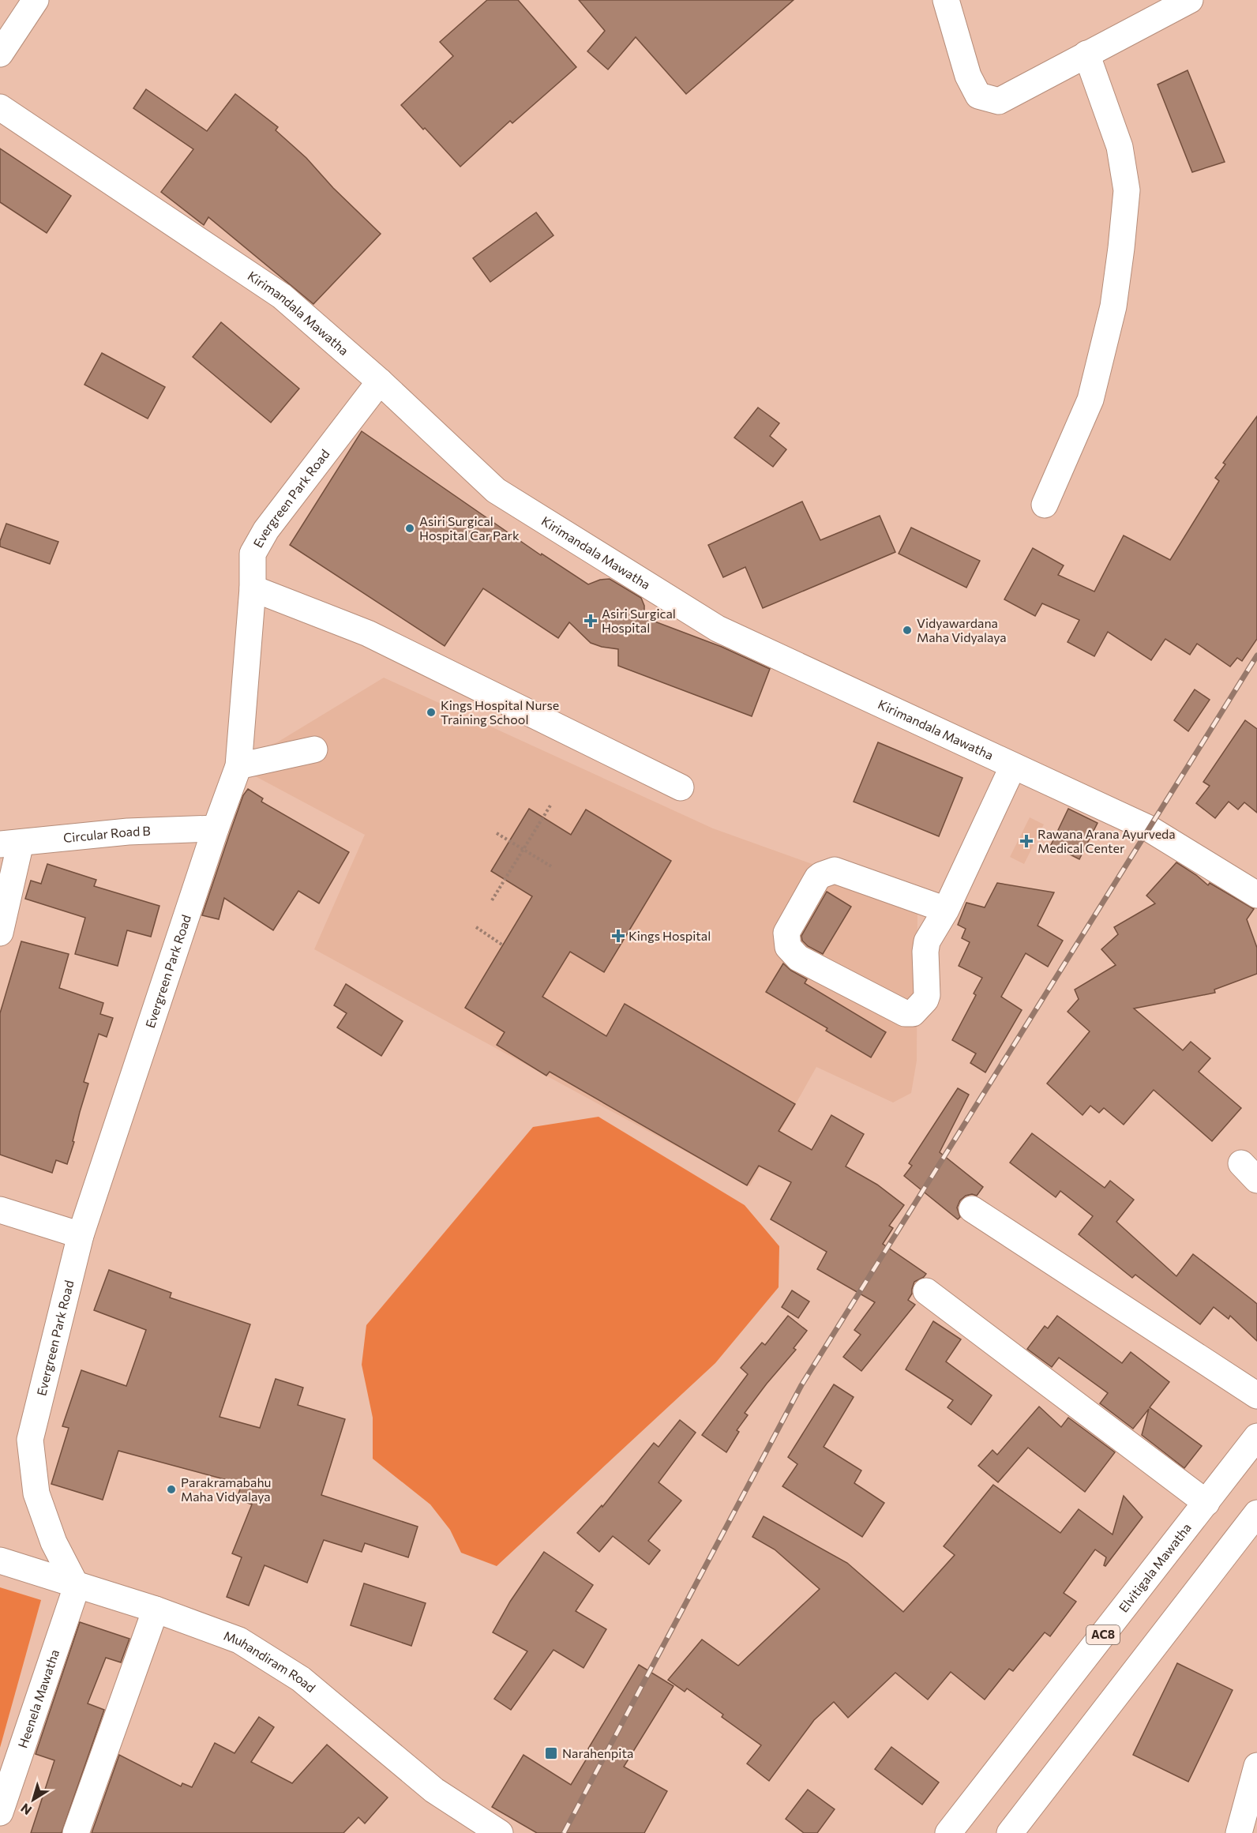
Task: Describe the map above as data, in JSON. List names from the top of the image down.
{
  "streets": {
    "main road": [
      "Kirimandala Mawatha",
      "Evergreen Park Road",
      "Circular Road B",
      "Elvitigala Mawatha",
      "AC8",
      "Muhandiram Road",
      "Heenela Mawatha"
    ]
  },
  "crossings": [
    ["Kirimandala Mawatha", "Evergreen Park Road"],
    ["Evergreen Park Road", "Circular Road B"],
    ["Evergreen Park Road", "Muhandiram Road"],
    ["Evergreen Park Road", "Heenela Mawatha"],
    ["Muhandiram Road", "Heenela Mawatha"]
  ],
  "places": {
    "other": [
      "Asiri Surgical Hospital Car Park",
      "Vidyawardana Maha Vidyalaya",
      "Kings Hospital Nurse Training School",
      "Parakramabahu Maha Vidyalaya"
    ],
    "health": ["Asiri Surgical Hospital", "Rawana Arana Ayurveda Medical Center", "Kings Hospital"],
    "transit": ["Narahenpita"]
  },
  "north": "bottom left"
}
